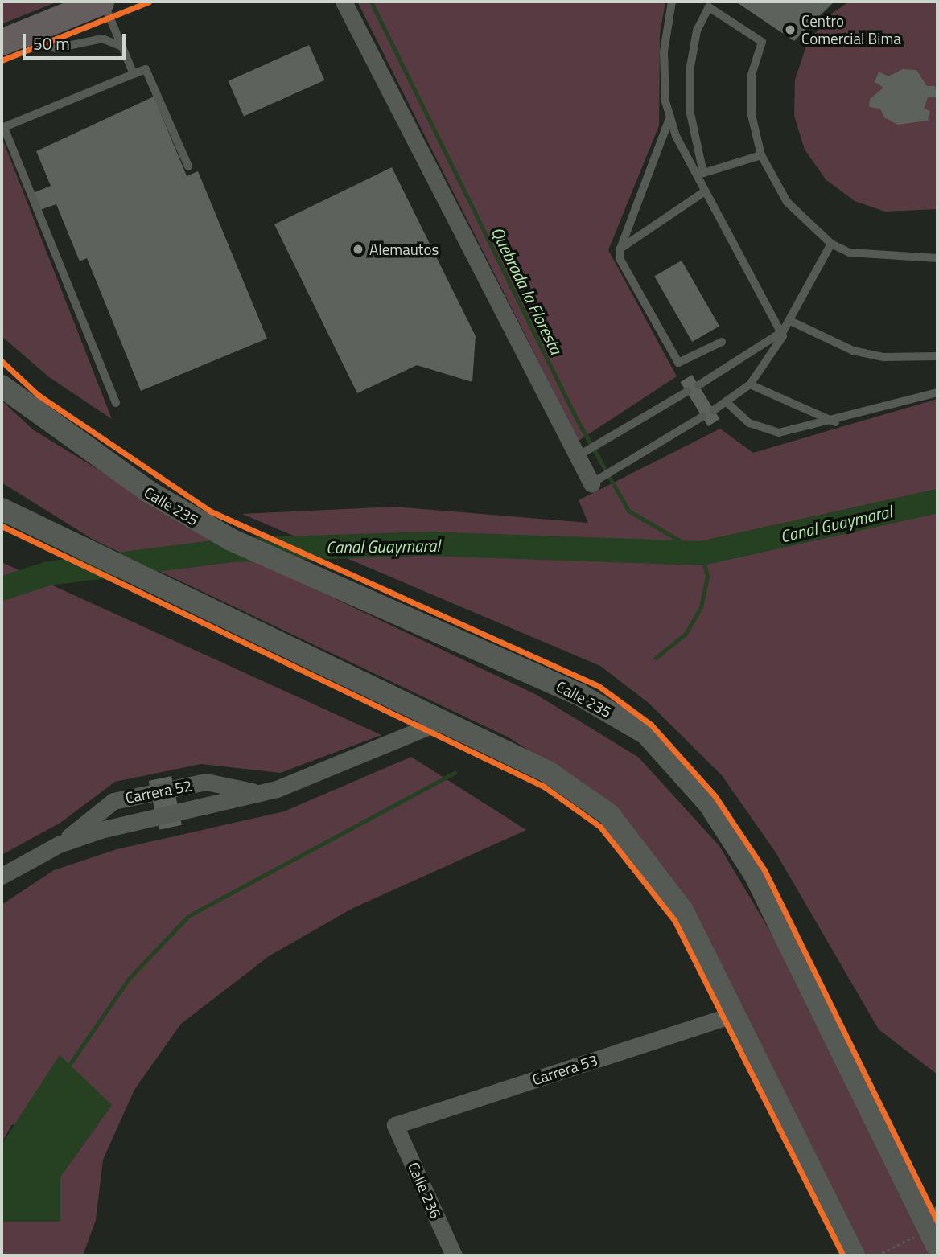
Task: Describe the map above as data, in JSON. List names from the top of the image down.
{
  "streets": {
    "main road": ["Calle 235"],
    "street": ["Carrera 52", "Carrera 53", "Calle 236"]
  },
  "crossings": [
    ["Carrera 53", "Calle 236"]
  ],
  "water": ["Quebrada la Floresta", "Canal Guaymaral"],
  "places": ["Centro Comercial Bima", "Alemautos"],
  "scale_bar": "50 m"
}
